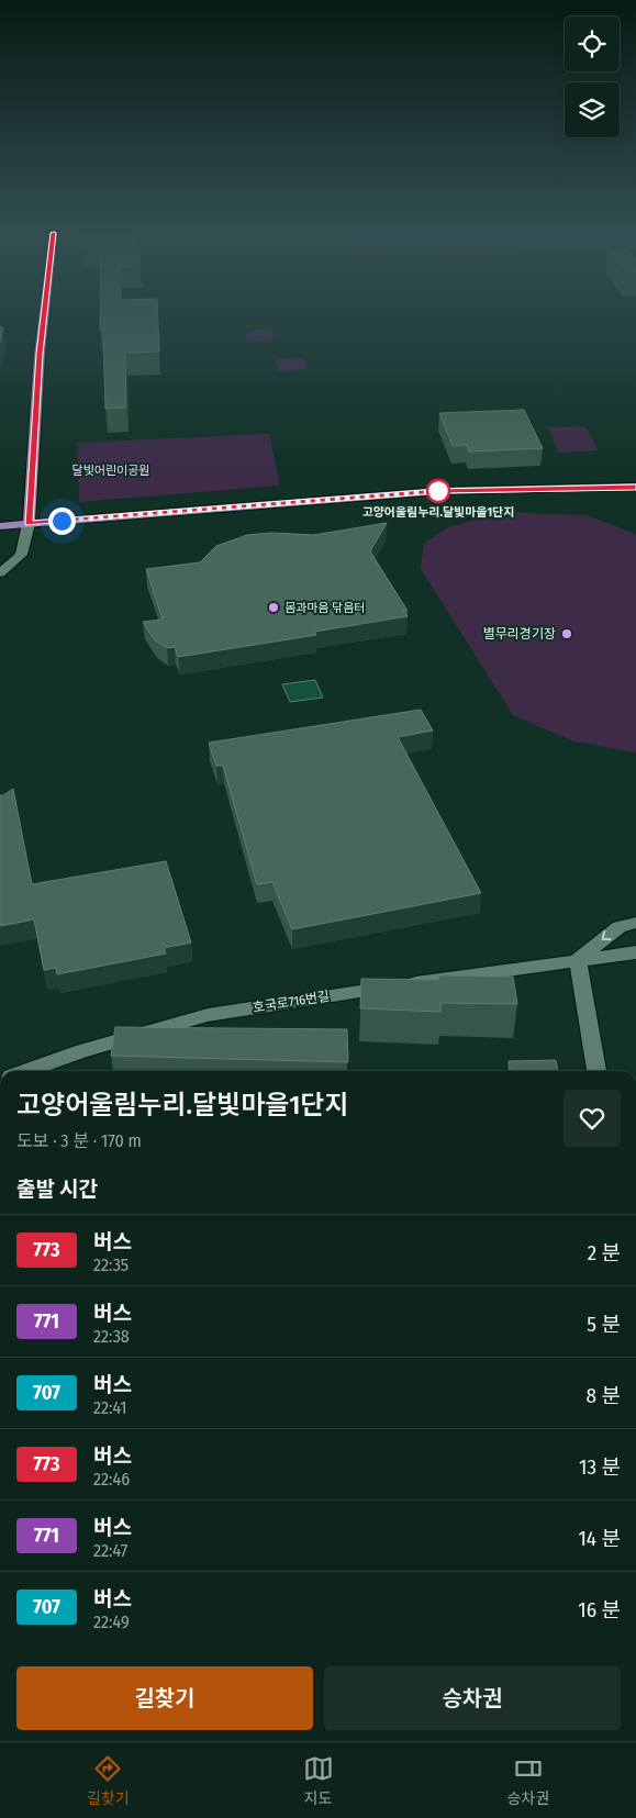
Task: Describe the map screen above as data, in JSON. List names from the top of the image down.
{
  "streets": {
    "street": ["호국로716번길"]
  },
  "parks": ["달빛어린이공원"],
  "places": ["고양어울림누리.달빛마을1단지", "몸과마음 닦음터", "별무리경기장"],
  "lines": ["bus line 773"],
  "page": {
    "heading": [
      ["고양어울림누리.달빛마을1단지", "도보 · 3 분 · 170 m"],
      "출발 시간"
    ],
    "list": [
      {
        "mark": "773",
        "name": "버스",
        "note": "22:35",
        "value": "2 분"
      },
      {
        "mark": "771",
        "name": "버스",
        "note": "22:38",
        "value": "5 분"
      },
      {
        "mark": "707",
        "name": "버스",
        "note": "22:41",
        "value": "8 분"
      },
      {
        "mark": "773",
        "name": "버스",
        "note": "22:46",
        "value": "13 분"
      },
      {
        "mark": "771",
        "name": "버스",
        "note": "22:47",
        "value": "14 분"
      },
      {
        "mark": "707",
        "name": "버스",
        "note": "22:49",
        "value": "16 분"
      }
    ],
    "buttons": ["길찾기", "승차권"],
    "tabs": ["길찾기", "지도", "승차권"]
  }
}
